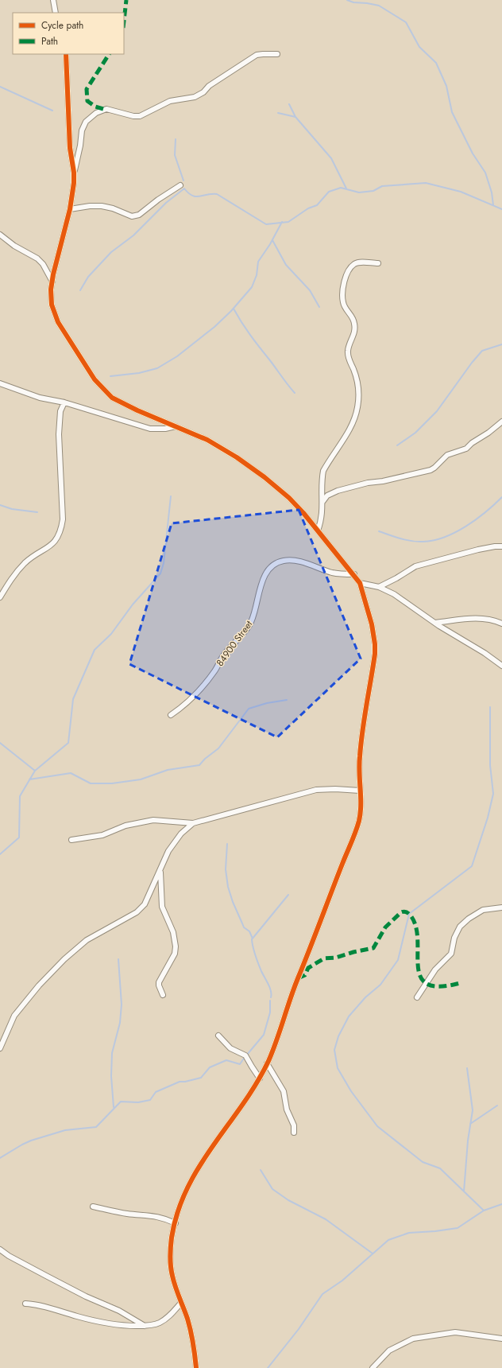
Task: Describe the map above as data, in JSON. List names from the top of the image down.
{
  "streets": {
    "street": ["84900 Street"]
  },
  "legend": ["Cycle path", "Path"]
}
